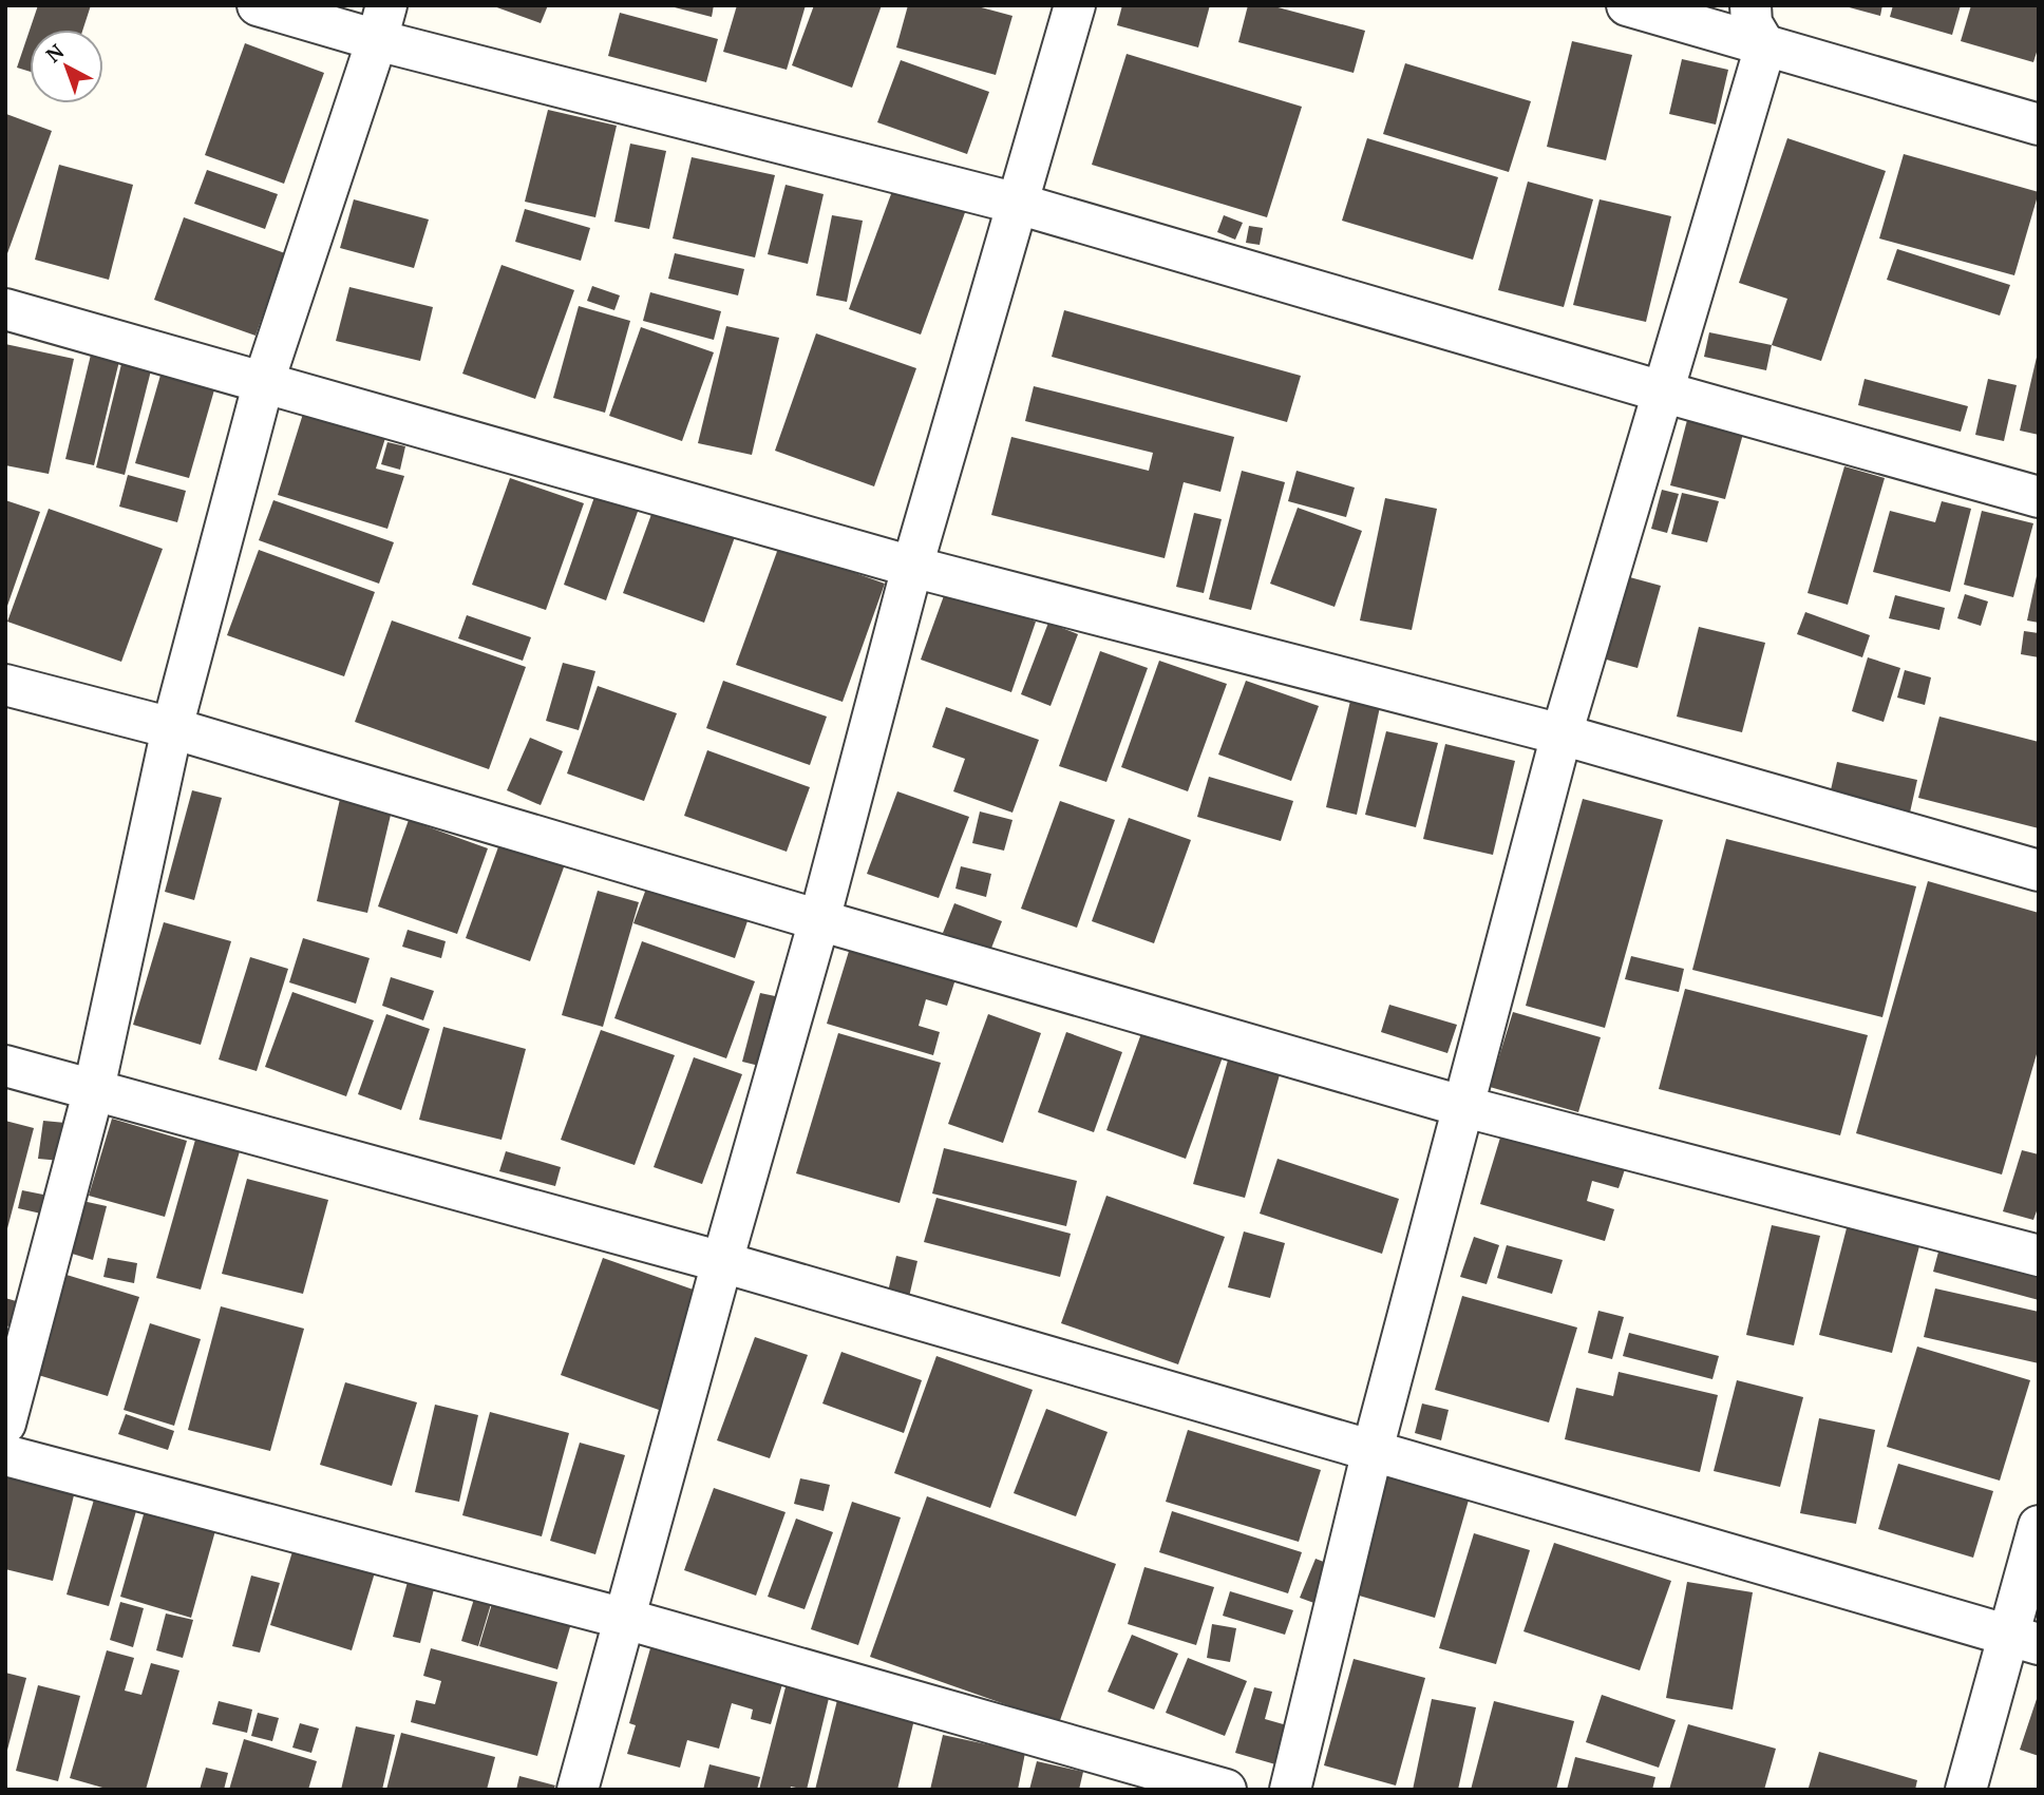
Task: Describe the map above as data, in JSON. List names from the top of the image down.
{
  "north": "top left"
}
